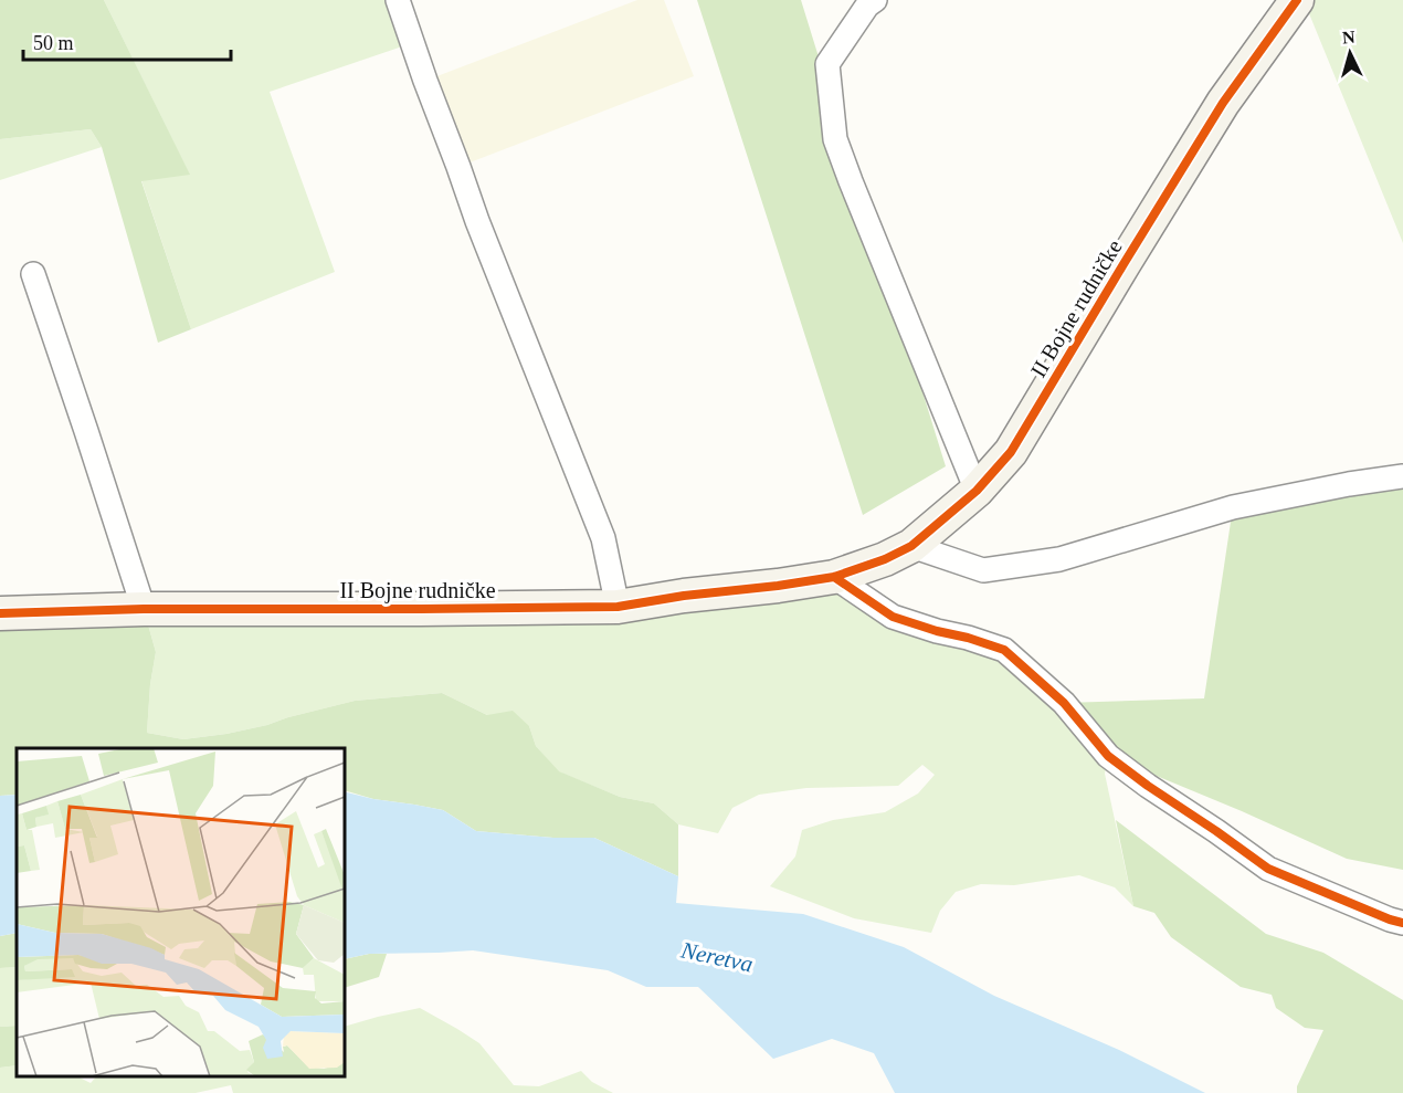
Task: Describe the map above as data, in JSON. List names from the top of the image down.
{
  "streets": {
    "street": ["II Bojne rudničke"]
  },
  "water": ["Neretva"],
  "scale_bar": "50 m",
  "north": "top"
}
